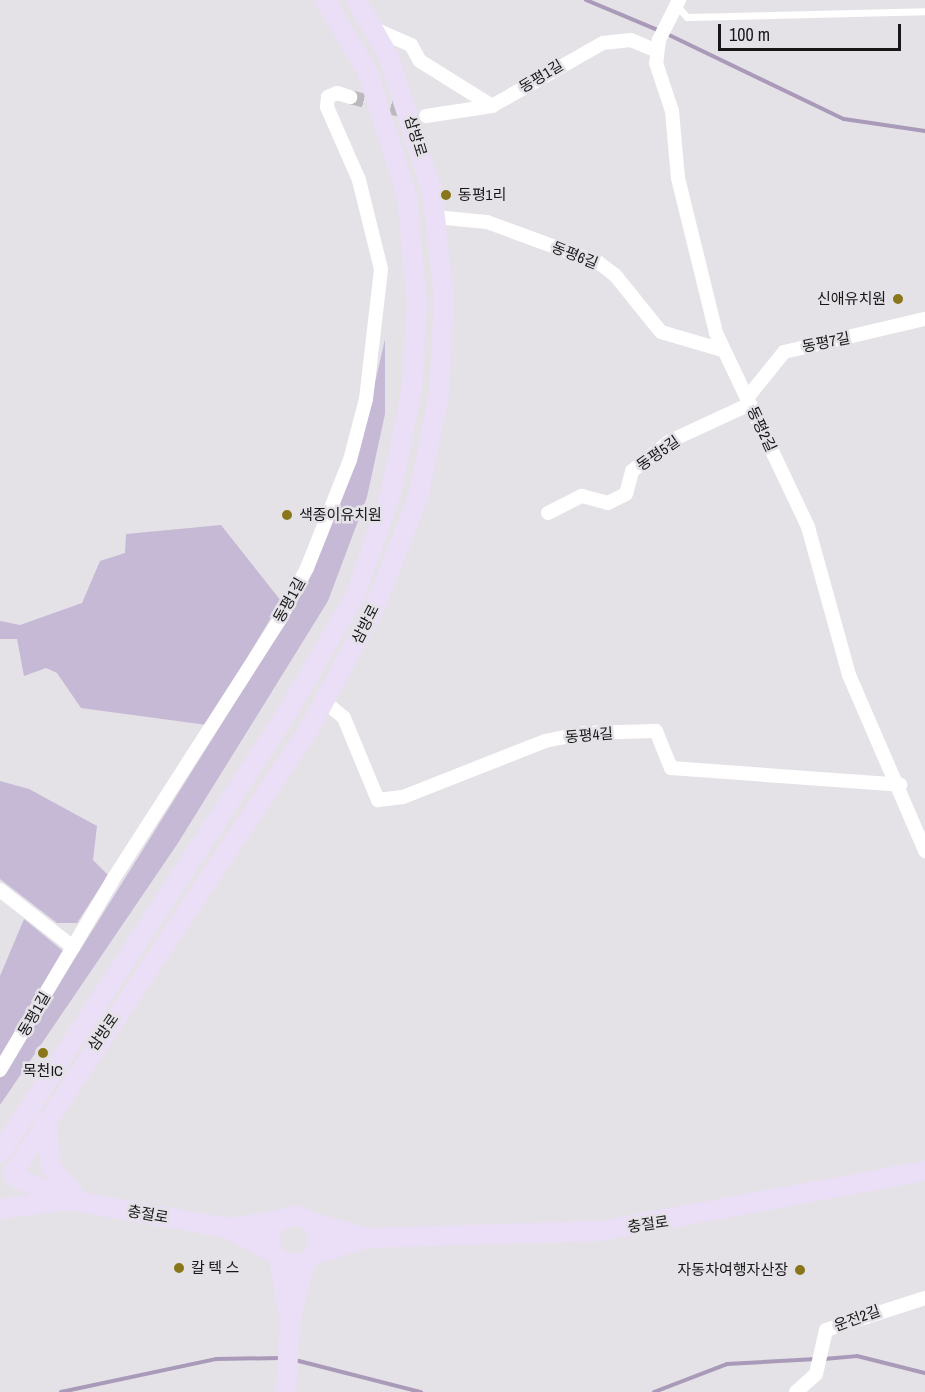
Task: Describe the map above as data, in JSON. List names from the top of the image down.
{
  "streets": {
    "street": [
      "동평1길",
      "삼방로",
      "동평6길",
      "동평7길",
      "동평2길",
      "동평5길",
      "동평4길",
      "충절로",
      "운전2길"
    ]
  },
  "crossings": [
    ["동평1길", "동평2길"],
    ["삼방로", "동평6길"],
    ["삼방로", "동평4길"],
    ["삼방로", "충절로"],
    ["동평6길", "동평2길"],
    ["동평7길", "동평2길"],
    ["동평7길", "동평5길"],
    ["동평2길", "동평5길"],
    ["동평2길", "동평4길"]
  ],
  "places": [
    "동평1리",
    "신애유치원",
    "색종이유치원",
    "목천IC",
    "칼 텍 스",
    "자동차여행자산장"
  ],
  "scale_bar": "100 m"
}
